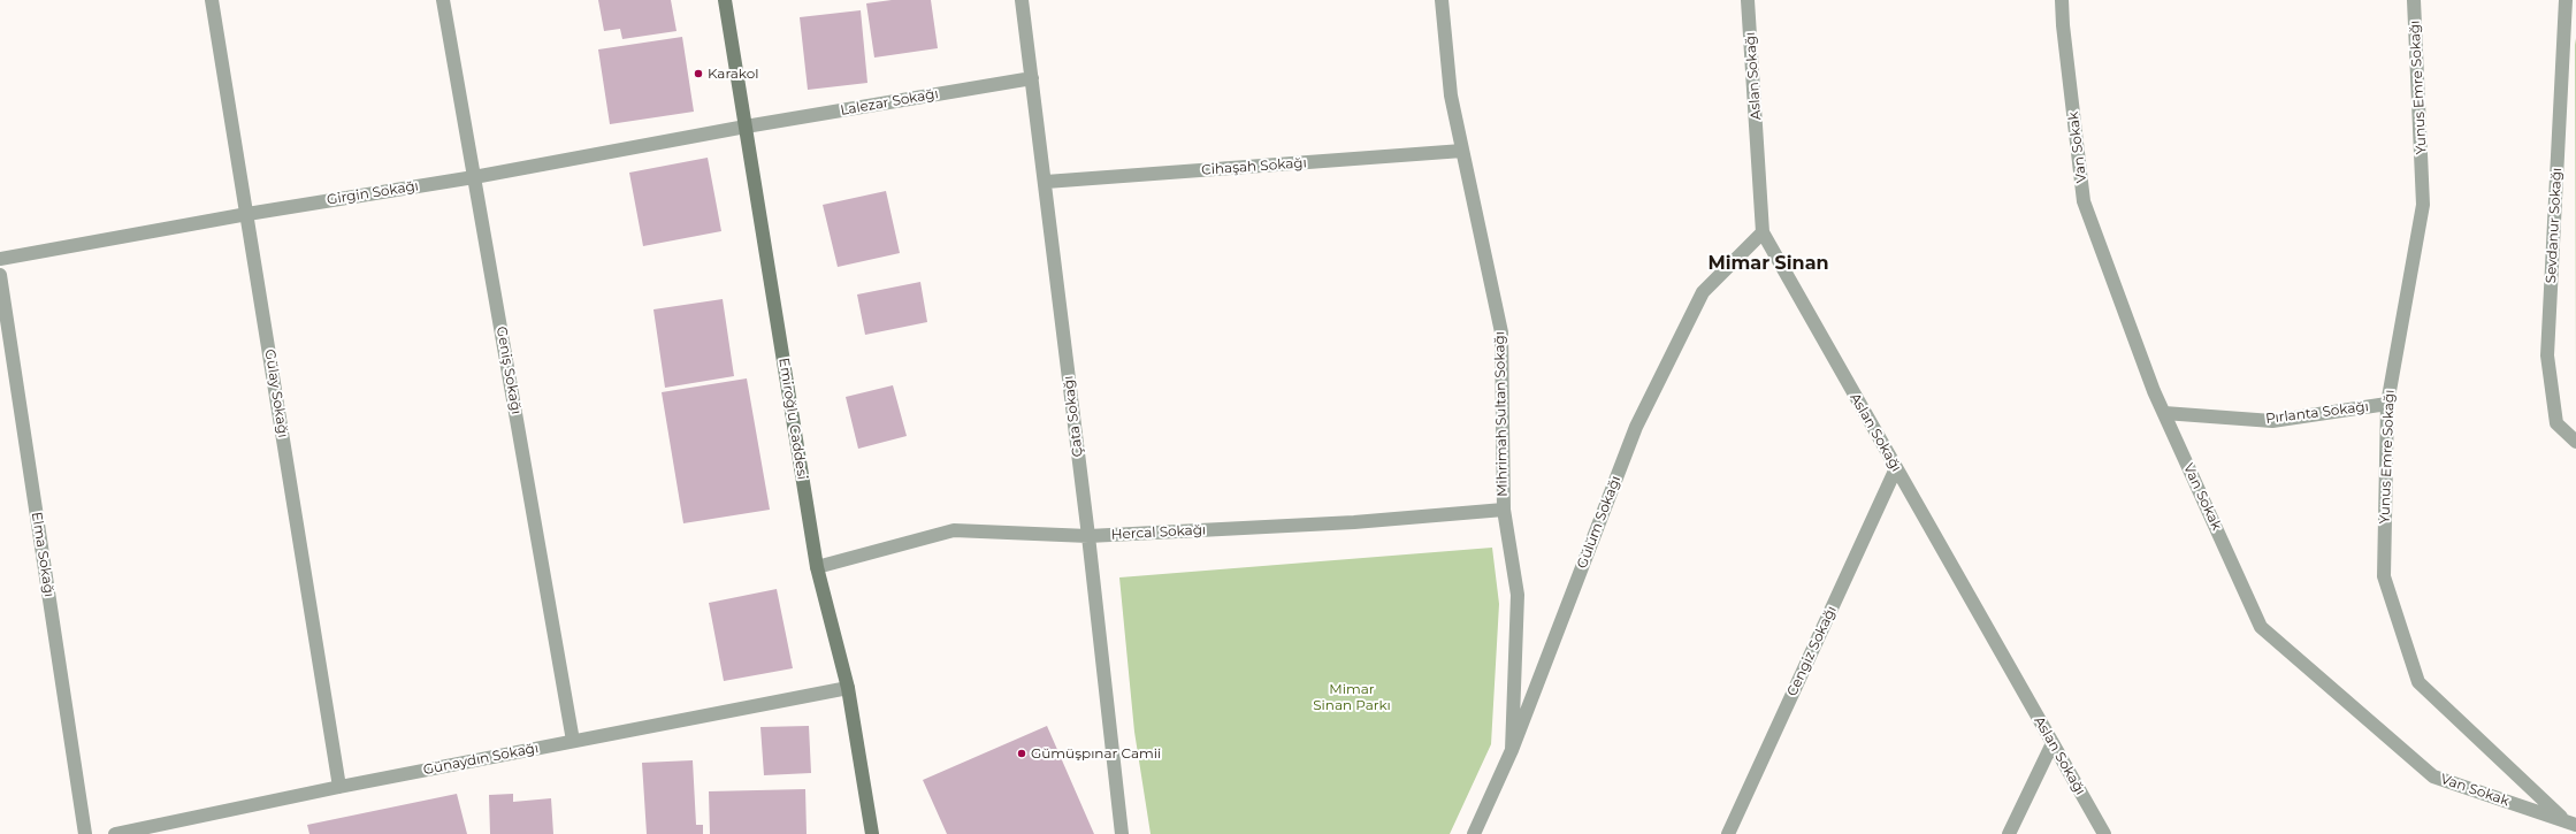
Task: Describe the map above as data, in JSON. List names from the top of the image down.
{
  "streets": {
    "street": [
      "Aslan Sokağı",
      "Yunus Emre Sokağı",
      "Lalezar Sokağı",
      "Van Sokak",
      "Cihaşah Sokağı",
      "Girgin Sokağı",
      "Sevdanur Sokağı",
      "Geniş Sokağı",
      "Gülay Sokağı",
      "Pırlanta Sokağı",
      "Mihrimah Sultan Sokağı",
      "Çata Sokağı",
      "Emiroğlu Caddesi",
      "Gülüm Sokağı",
      "Hercal Sokağı",
      "Elma Sokağı",
      "Cengiz Sokağı",
      "Günaydın Sokağı"
    ]
  },
  "crossings": [
    ["Aslan Sokağı", "Gülüm Sokağı"],
    ["Aslan Sokağı", "Cengiz Sokağı"],
    ["Yunus Emre Sokağı", "Van Sokak"],
    ["Yunus Emre Sokağı", "Pırlanta Sokağı"],
    ["Lalezar Sokağı", "Girgin Sokağı"],
    ["Lalezar Sokağı", "Çata Sokağı"],
    ["Lalezar Sokağı", "Emiroğlu Caddesi"],
    ["Van Sokak", "Pırlanta Sokağı"],
    ["Cihaşah Sokağı", "Mihrimah Sultan Sokağı"],
    ["Cihaşah Sokağı", "Çata Sokağı"],
    ["Girgin Sokağı", "Geniş Sokağı"],
    ["Girgin Sokağı", "Gülay Sokağı"],
    ["Girgin Sokağı", "Emiroğlu Caddesi"],
    ["Geniş Sokağı", "Günaydın Sokağı"],
    ["Gülay Sokağı", "Günaydın Sokağı"],
    ["Mihrimah Sultan Sokağı", "Gülüm Sokağı"],
    ["Mihrimah Sultan Sokağı", "Hercal Sokağı"],
    ["Çata Sokağı", "Hercal Sokağı"],
    ["Emiroğlu Caddesi", "Hercal Sokağı"],
    ["Emiroğlu Caddesi", "Günaydın Sokağı"]
  ],
  "districts": ["Mimar Sinan"],
  "parks": ["Mimar Sinan Parkı"],
  "places": ["Karakol", "Gümüşpınar Camii"]
}
